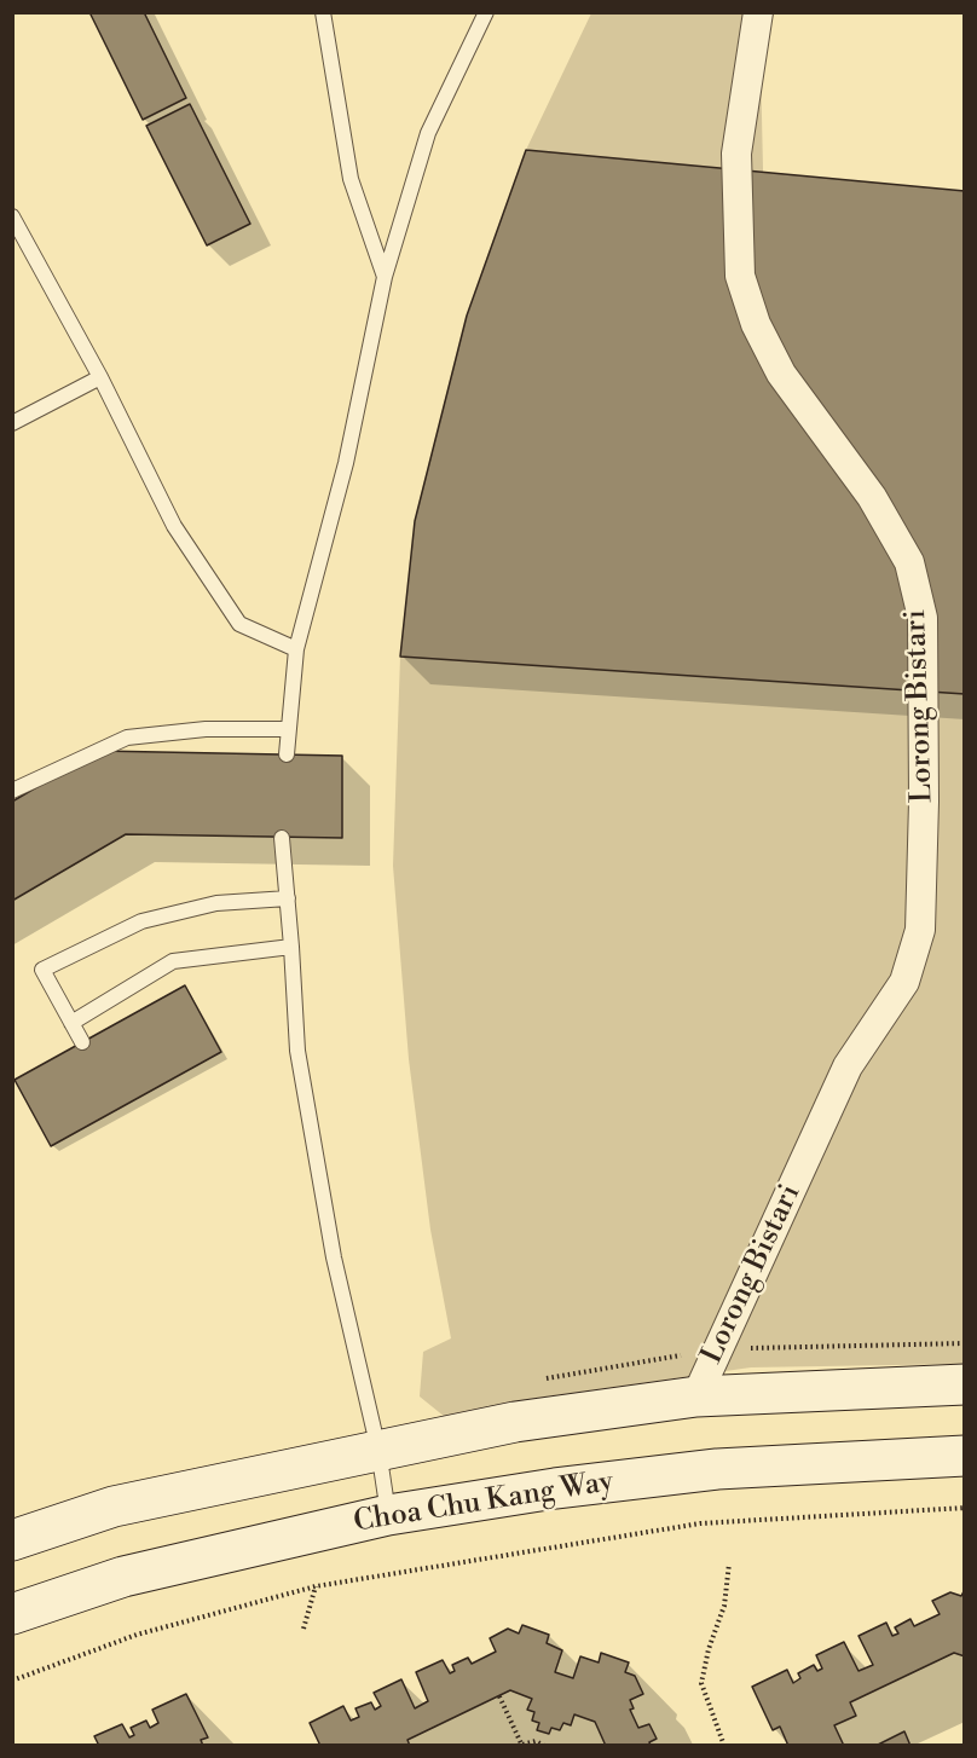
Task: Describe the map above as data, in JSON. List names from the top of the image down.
{
  "streets": {
    "main road": ["Choa Chu Kang Way"],
    "street": ["Lorong Bistari"]
  }
}
